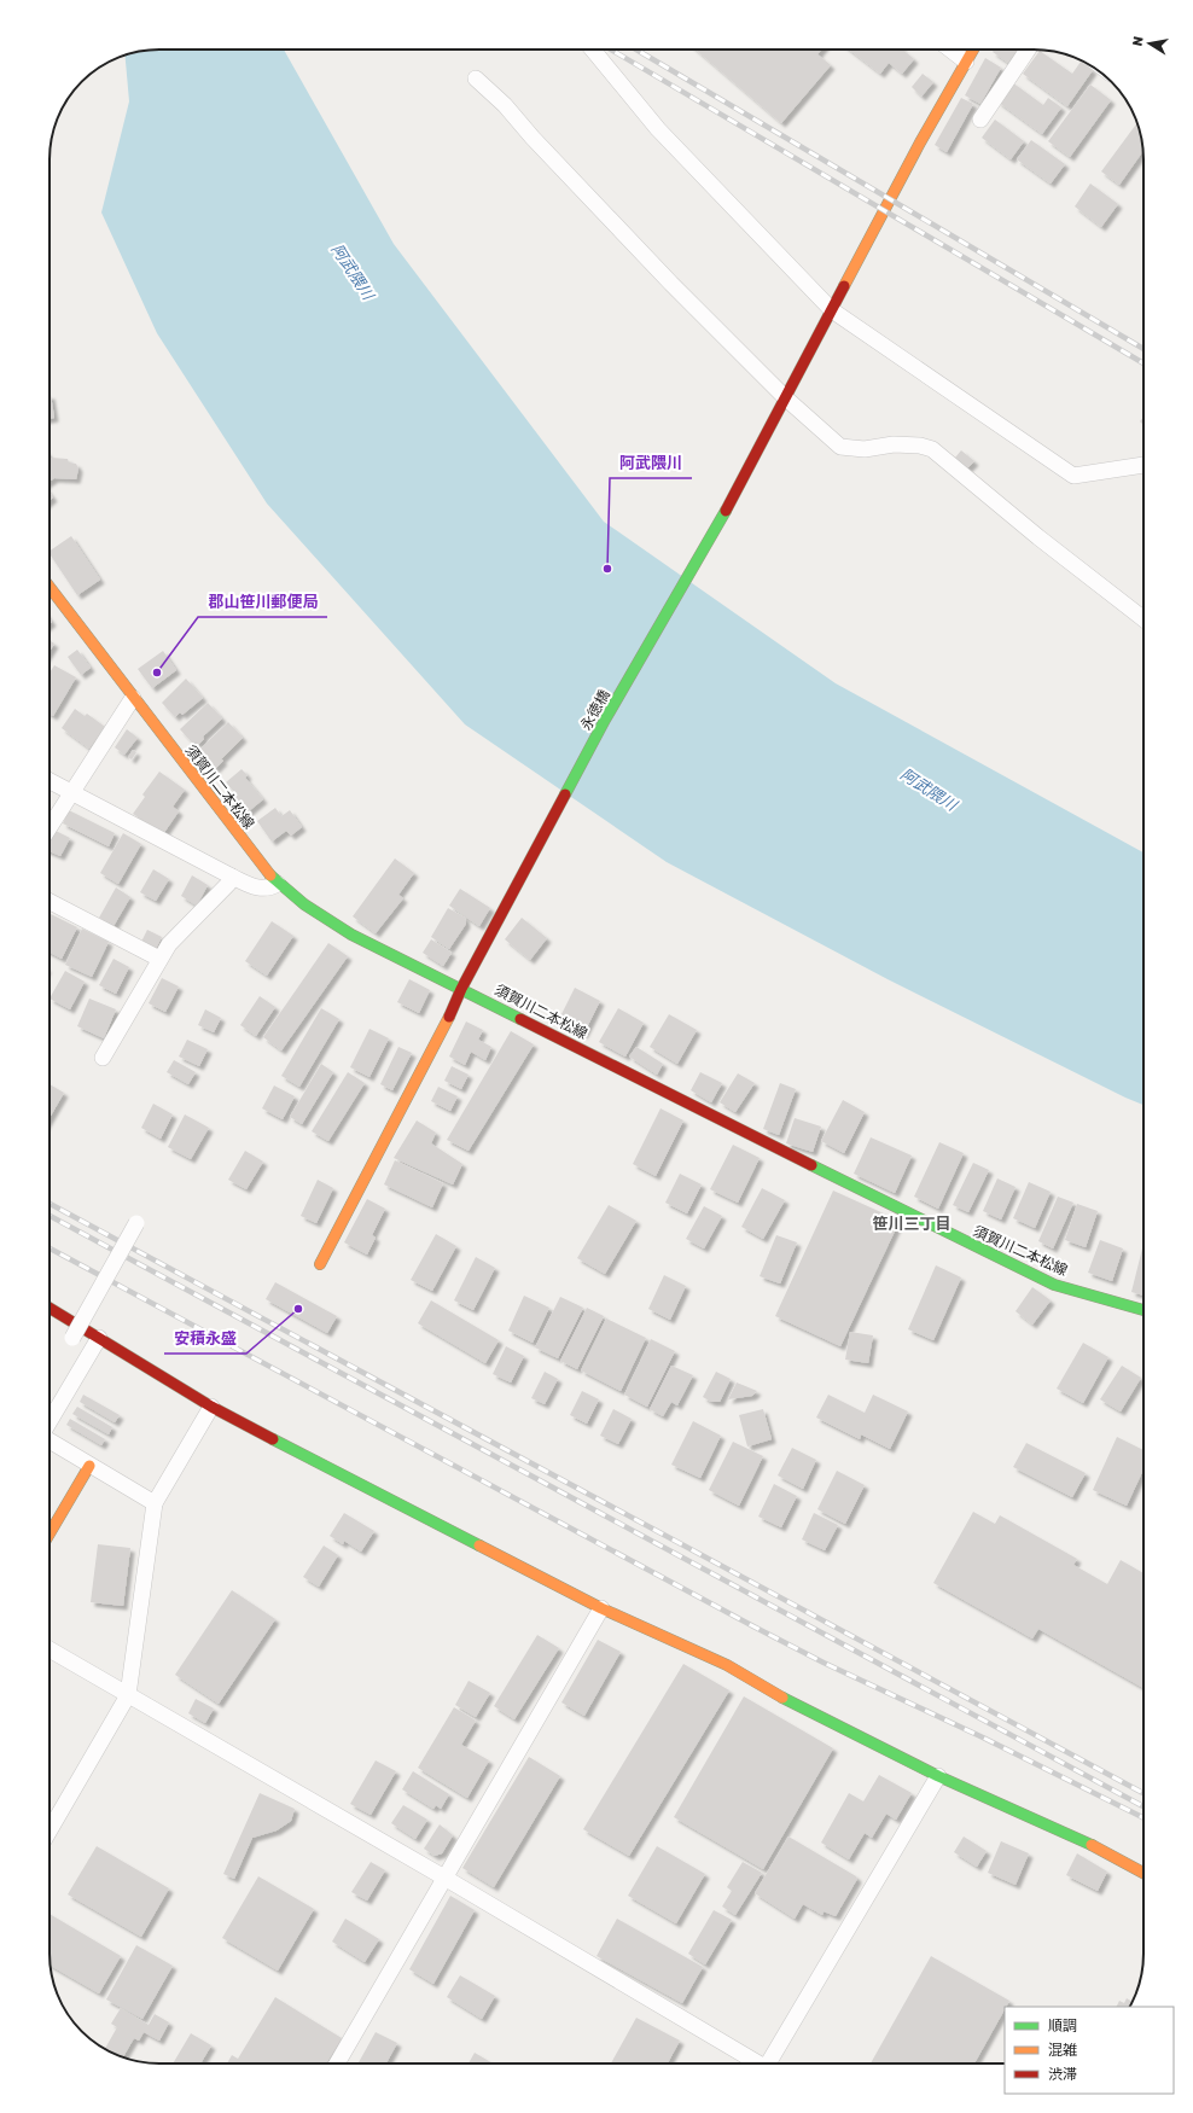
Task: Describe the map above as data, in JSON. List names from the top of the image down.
{
  "streets": {
    "street": ["永徳橋", "須賀川二本松線"]
  },
  "crossings": [
    ["永徳橋", "須賀川二本松線"]
  ],
  "districts": ["笹川三丁目"],
  "water": ["阿武隈川"],
  "places": ["阿武隈川", "郡山笹川郵便局", "安積永盛"],
  "legend": ["順調", "混雑", "渋滞"],
  "north": "left"
}
